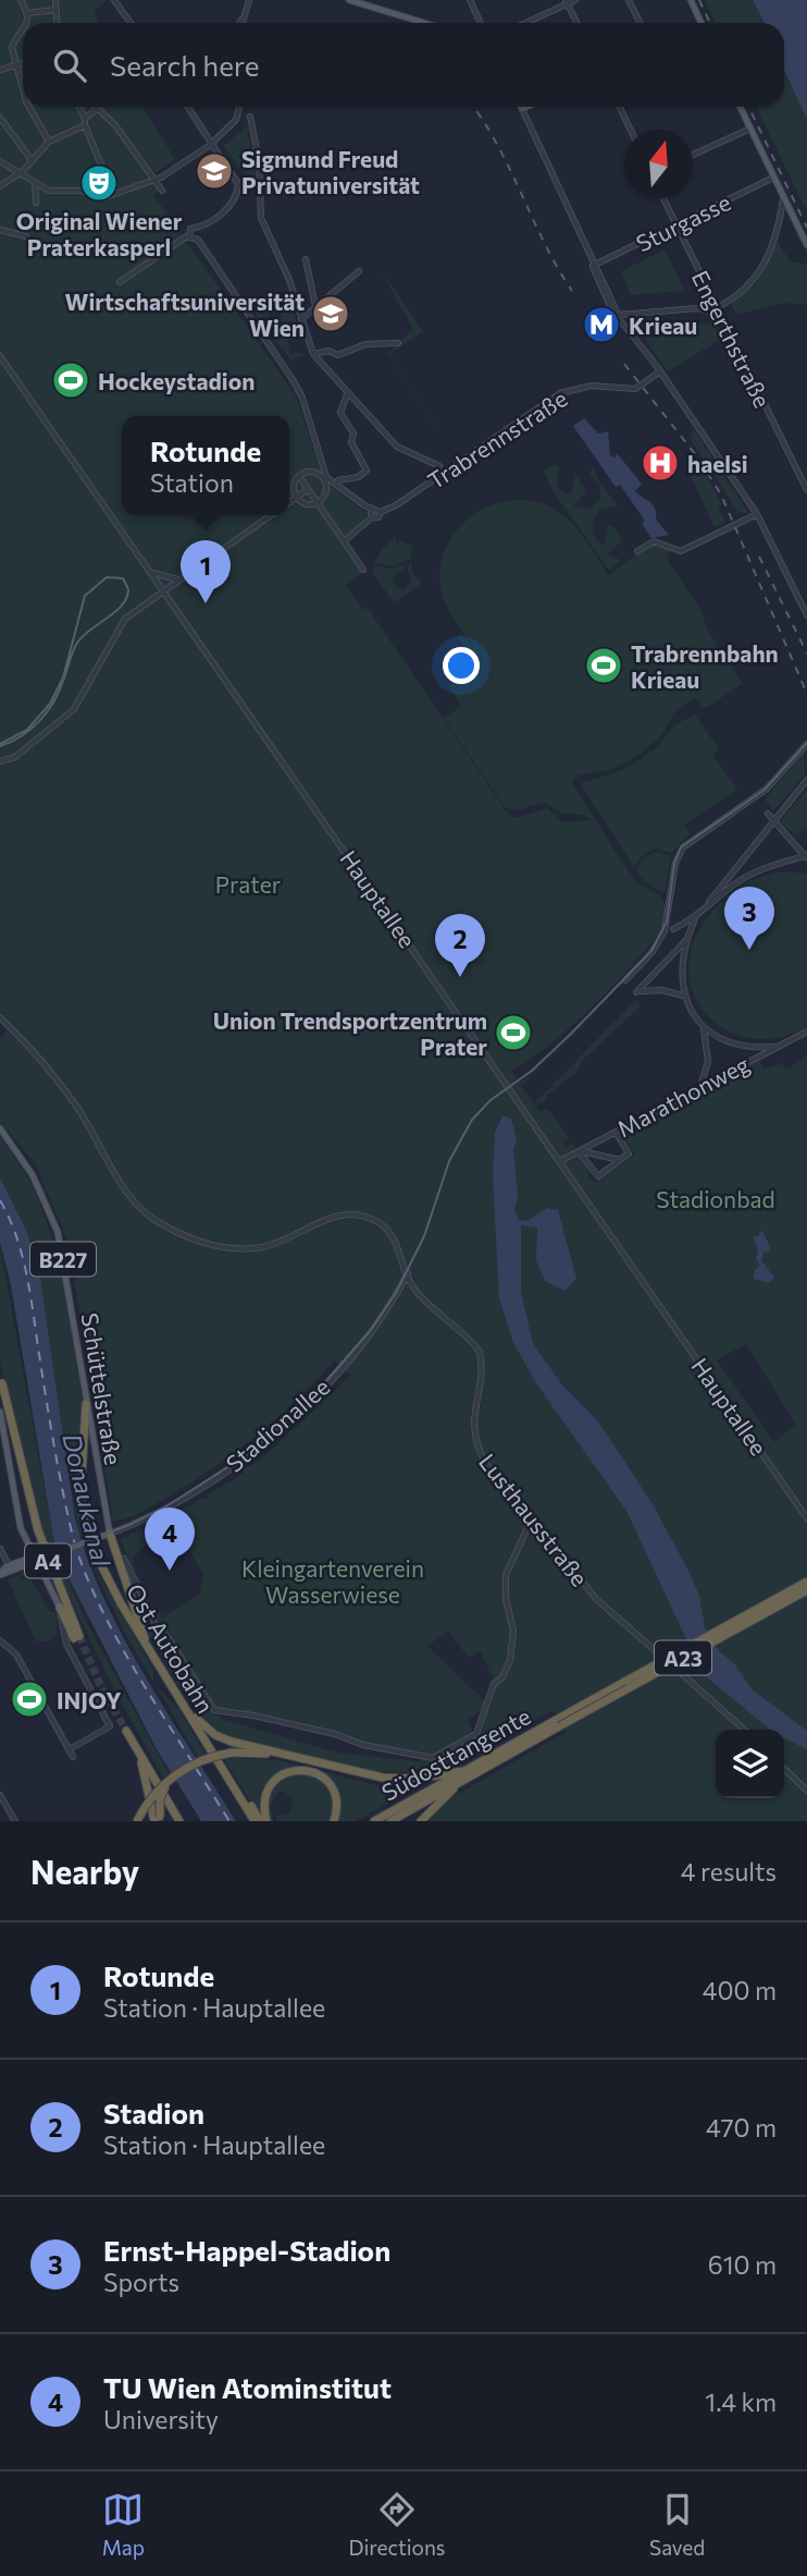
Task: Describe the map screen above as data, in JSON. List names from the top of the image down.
{
  "streets": {
    "highway": [
      "A4",
      "Ost Autobahn",
      "A23",
      "Südosttangente"
    ],
    "main road": ["B227", "Schüttelstraße"],
    "street": [
      "Sturgasse",
      "Engerthstraße",
      "Trabrennstraße",
      "Hauptallee",
      "Marathonweg",
      "Stadionallee",
      "Lusthausstraße"
    ]
  },
  "crossings": [
    ["Sturgasse", "Engerthstraße"],
    ["Hauptallee", "Marathonweg"],
    ["Schüttelstraße", "Stadionallee"],
    ["Schüttelstraße", "Ost Autobahn"],
    ["Stadionallee", "Lusthausstraße"],
    ["A23", "Südosttangente"]
  ],
  "water": ["Donaukanal"],
  "parks": ["Prater", "Stadionbad", "Kleingartenverein Wasserwiese"],
  "places": {
    "school or university": ["Sigmund Freud Privatuniversität", "Wirtschaftsuniversität Wien"],
    "theatre": ["Original Wiener Praterkasperl"],
    "metro station": ["Krieau"],
    "sports": [
      "Hockeystadion",
      "Trabrennbahn Krieau",
      "Union Trendsportzentrum Prater",
      "INJOY"
    ],
    "hospital": ["haelsi"]
  },
  "north": "top",
  "page": {
    "search": "Search here",
    "popup": ["Rotunde", "Station"],
    "pins": [
      "1",
      "3",
      "2",
      "4"
    ],
    "heading": ["Nearby", "4 results"],
    "list": [
      {
        "mark": "1",
        "name": "Rotunde",
        "note": "Station · Hauptallee",
        "value": "400 m"
      },
      {
        "mark": "2",
        "name": "Stadion",
        "note": "Station · Hauptallee",
        "value": "470 m"
      },
      {
        "mark": "3",
        "name": "Ernst-Happel-Stadion",
        "note": "Sports",
        "value": "610 m"
      },
      {
        "mark": "4",
        "name": "TU Wien Atominstitut",
        "note": "University",
        "value": "1.4 km"
      }
    ],
    "nav": ["Map", "Directions", "Saved"]
  }
}
